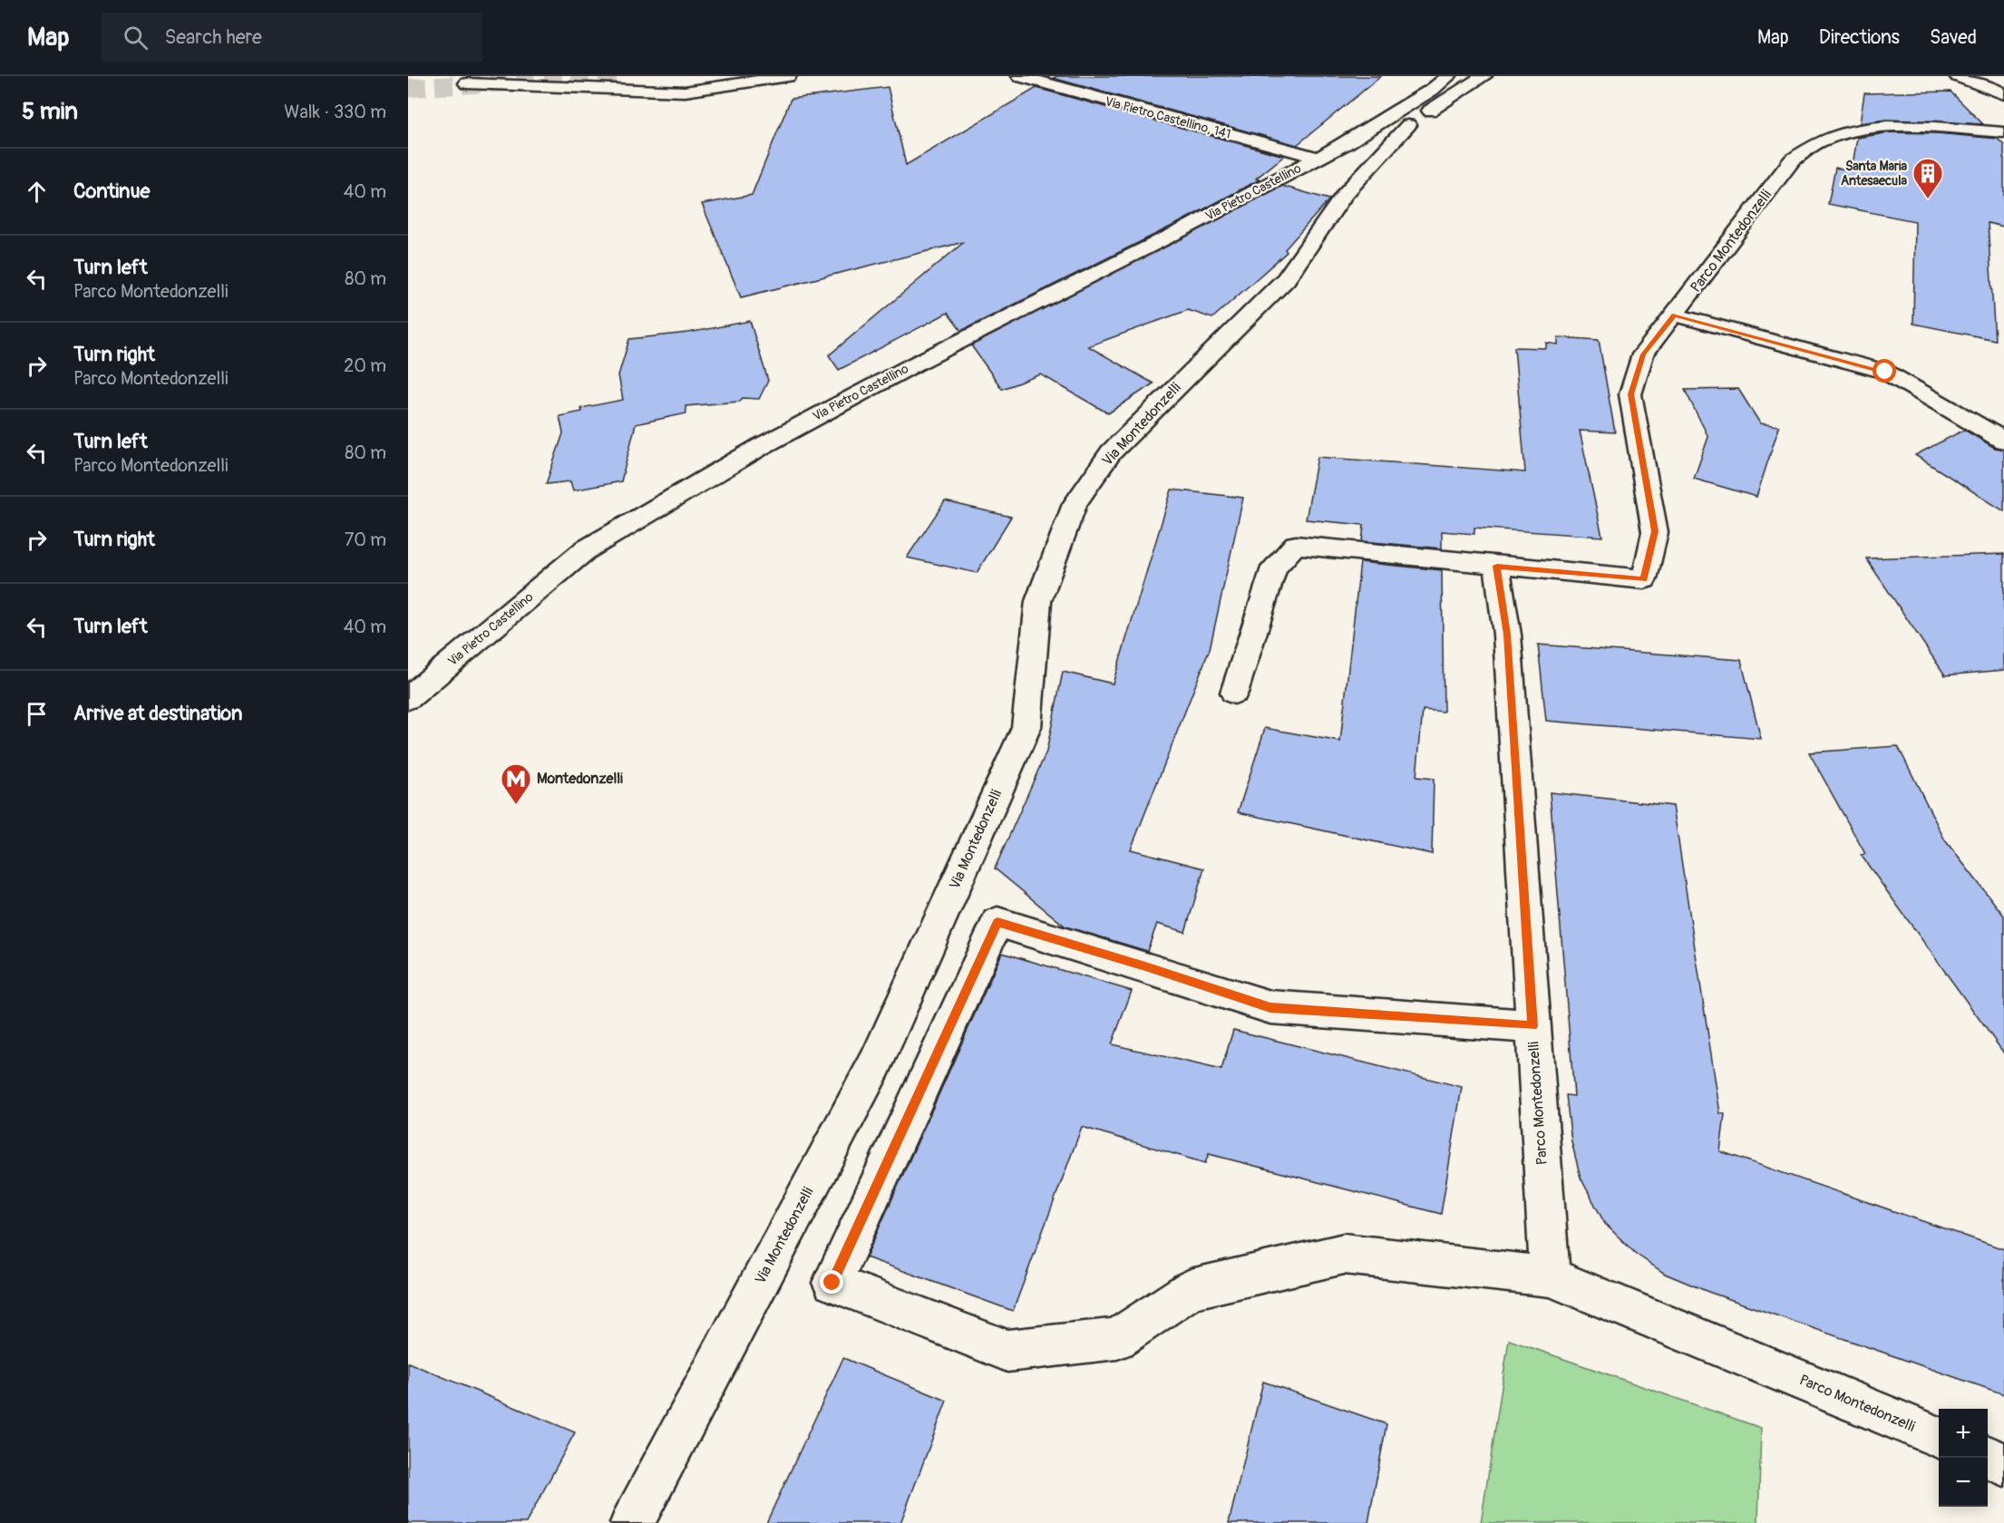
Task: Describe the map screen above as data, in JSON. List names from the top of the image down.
{
  "streets": {
    "street": [
      "Via Pietro Castellino, 141",
      "Via Pietro Castellino",
      "Parco Montedonzelli",
      "Via Montedonzelli"
    ]
  },
  "crossings": [
    ["Via Pietro Castellino, 141", "Via Pietro Castellino"],
    ["Via Pietro Castellino", "Via Montedonzelli"]
  ],
  "places": {
    "building": ["Santa Maria Antesaecula"],
    "metro station": ["Montedonzelli"]
  },
  "page": {
    "header": "Map",
    "search": "Search here",
    "nav": ["Map", "Directions", "Saved"],
    "heading": ["5 min", "Walk · 330 m"],
    "list": [
      ["Continue", "40 m"],
      ["Turn left", "Parco Montedonzelli", "80 m"],
      ["Turn right", "Parco Montedonzelli", "20 m"],
      ["Turn left", "Parco Montedonzelli", "80 m"],
      ["Turn right", "70 m"],
      ["Turn left", "40 m"],
      "Arrive at destination"
    ],
    "map_buttons": ["+", "−"]
  }
}
